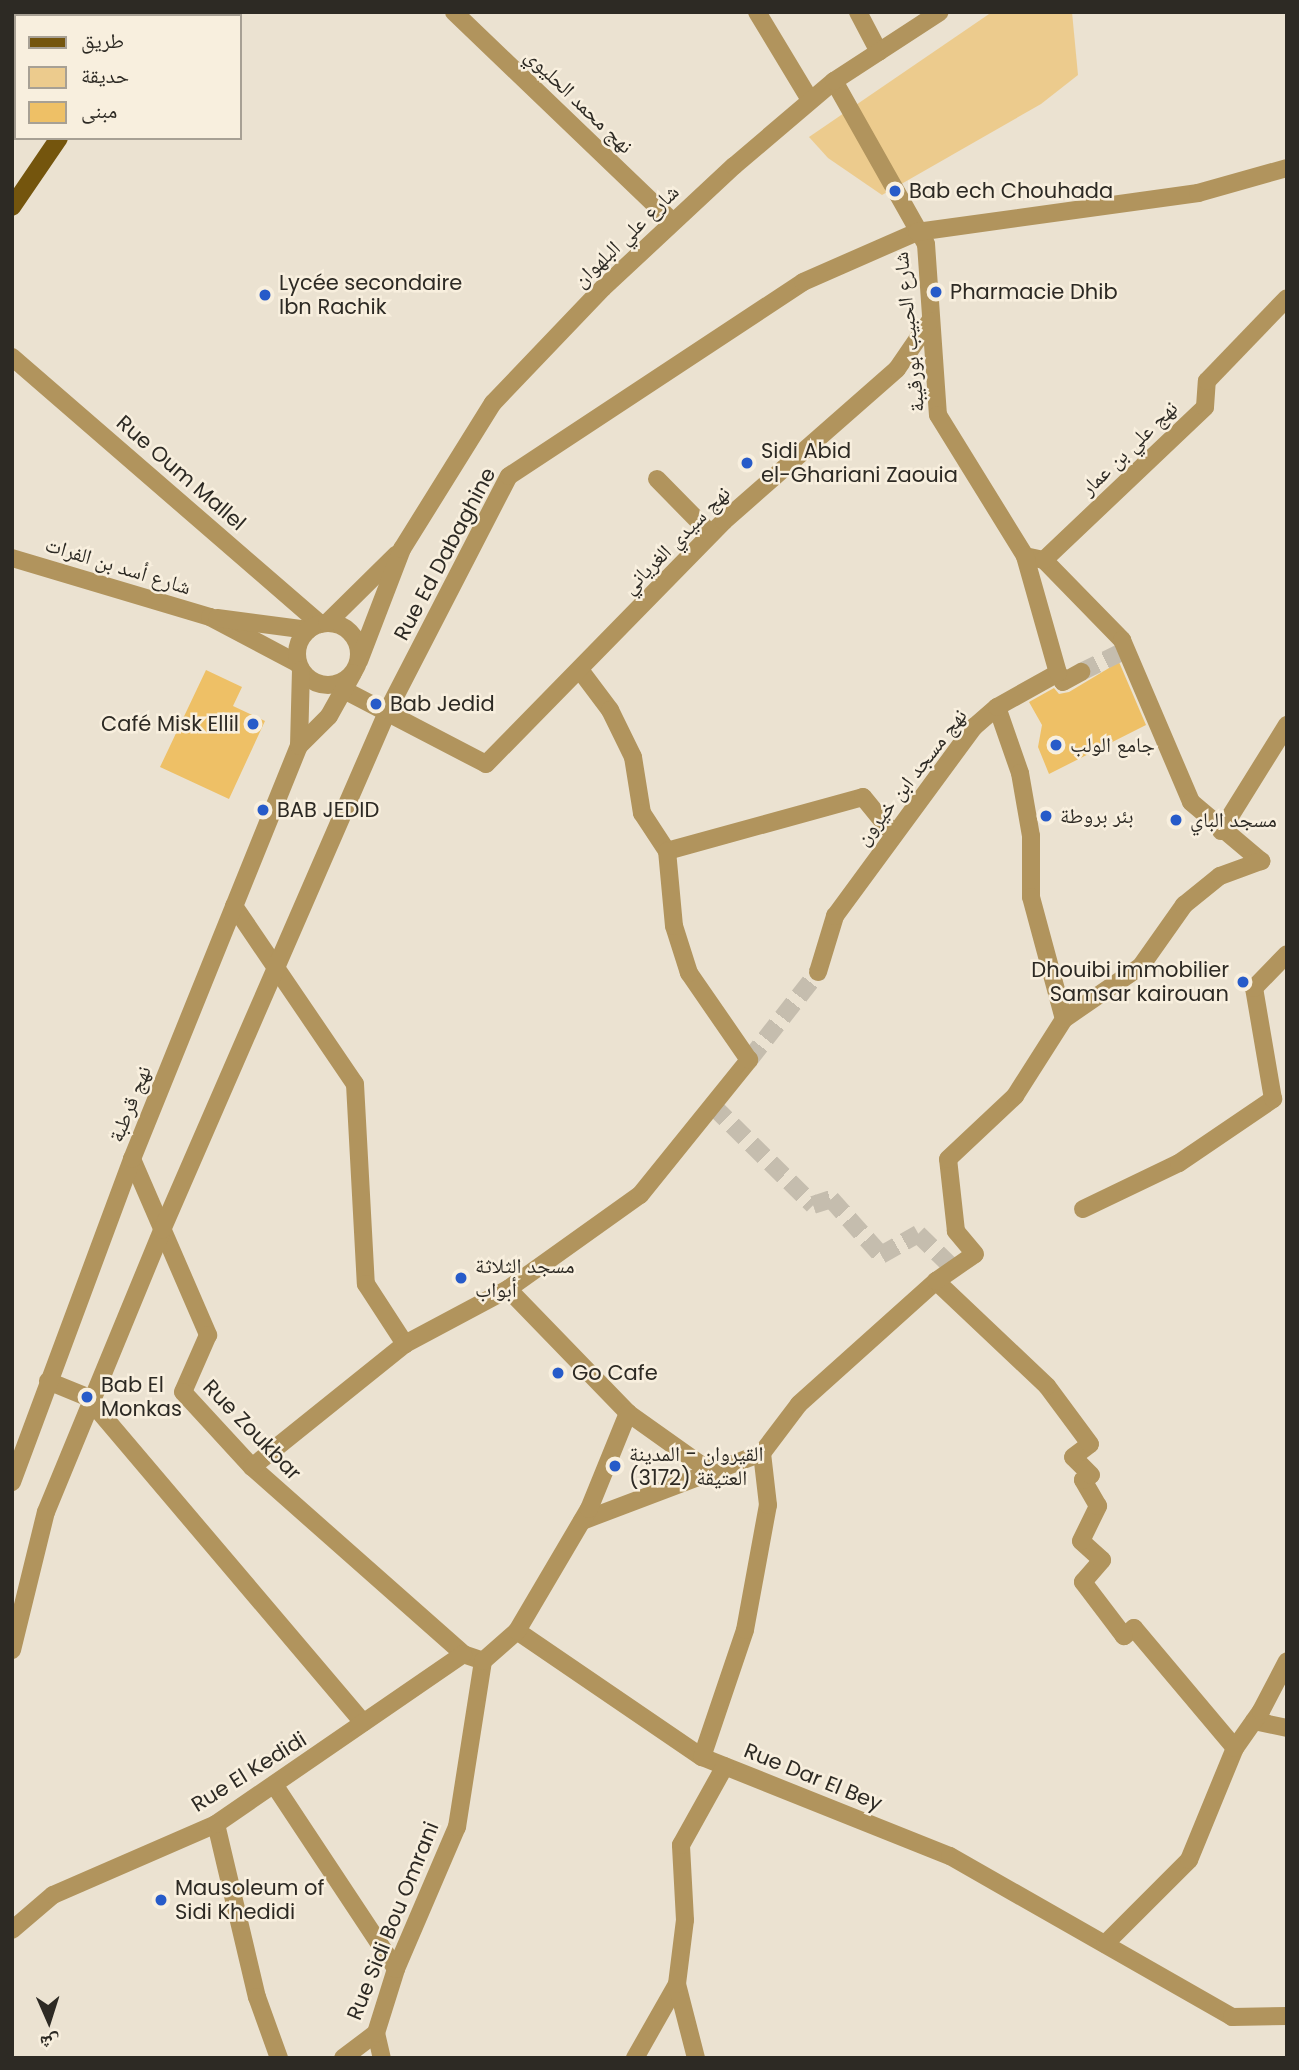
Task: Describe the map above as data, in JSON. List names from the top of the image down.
{
  "streets": {
    "street": [
      "نهج محمد الحليوي",
      "شارع علي البلهوان",
      "شارع الحبيب بورقيبة",
      "نهج علي بن عمار",
      "Rue Oum Mallel",
      "نهج سيدي الغرياني",
      "Rue Ed Dabaghine",
      "شارع أسد بن الفرات",
      "نهج مسجد ابن خيرون",
      "نهج قرطبة",
      "Rue Zoukbar",
      "Rue El Kedidi",
      "Rue Dar El Bey",
      "Rue Sidi Bou Omrani"
    ]
  },
  "crossings": [
    ["نهج محمد الحليوي", "شارع علي البلهوان"],
    ["شارع علي البلهوان", "شارع الحبيب بورقيبة"],
    ["شارع الحبيب بورقيبة", "نهج سيدي الغرياني"],
    ["شارع الحبيب بورقيبة", "Rue Ed Dabaghine"],
    ["نهج سيدي الغرياني", "Rue Ed Dabaghine"],
    ["Rue Ed Dabaghine", "Rue Zoukbar"],
    ["نهج قرطبة", "Rue Zoukbar"],
    ["Rue Zoukbar", "Rue El Kedidi"],
    ["Rue Zoukbar", "Rue Sidi Bou Omrani"]
  ],
  "places": [
    "Bab ech Chouhada",
    "Pharmacie Dhib",
    "Lycée secondaire Ibn Rachik",
    "Sidi Abid el-Ghariani Zaouia",
    "Bab Jedid",
    "Café Misk Ellil",
    "جامع الولب",
    "BAB JEDID",
    "بئر بروطة",
    "مسجد الباي",
    "Dhouibi immobilier Samsar kairouan",
    "مسجد الثلاثة أبواب",
    "Go Cafe",
    "Bab El Monkas",
    "القيروان - المدينة العتيقة (3172)",
    "Mausoleum of Sidi Khedidi"
  ],
  "legend": ["طريق", "حديقة", "مبنى"],
  "north": "bottom"
}
